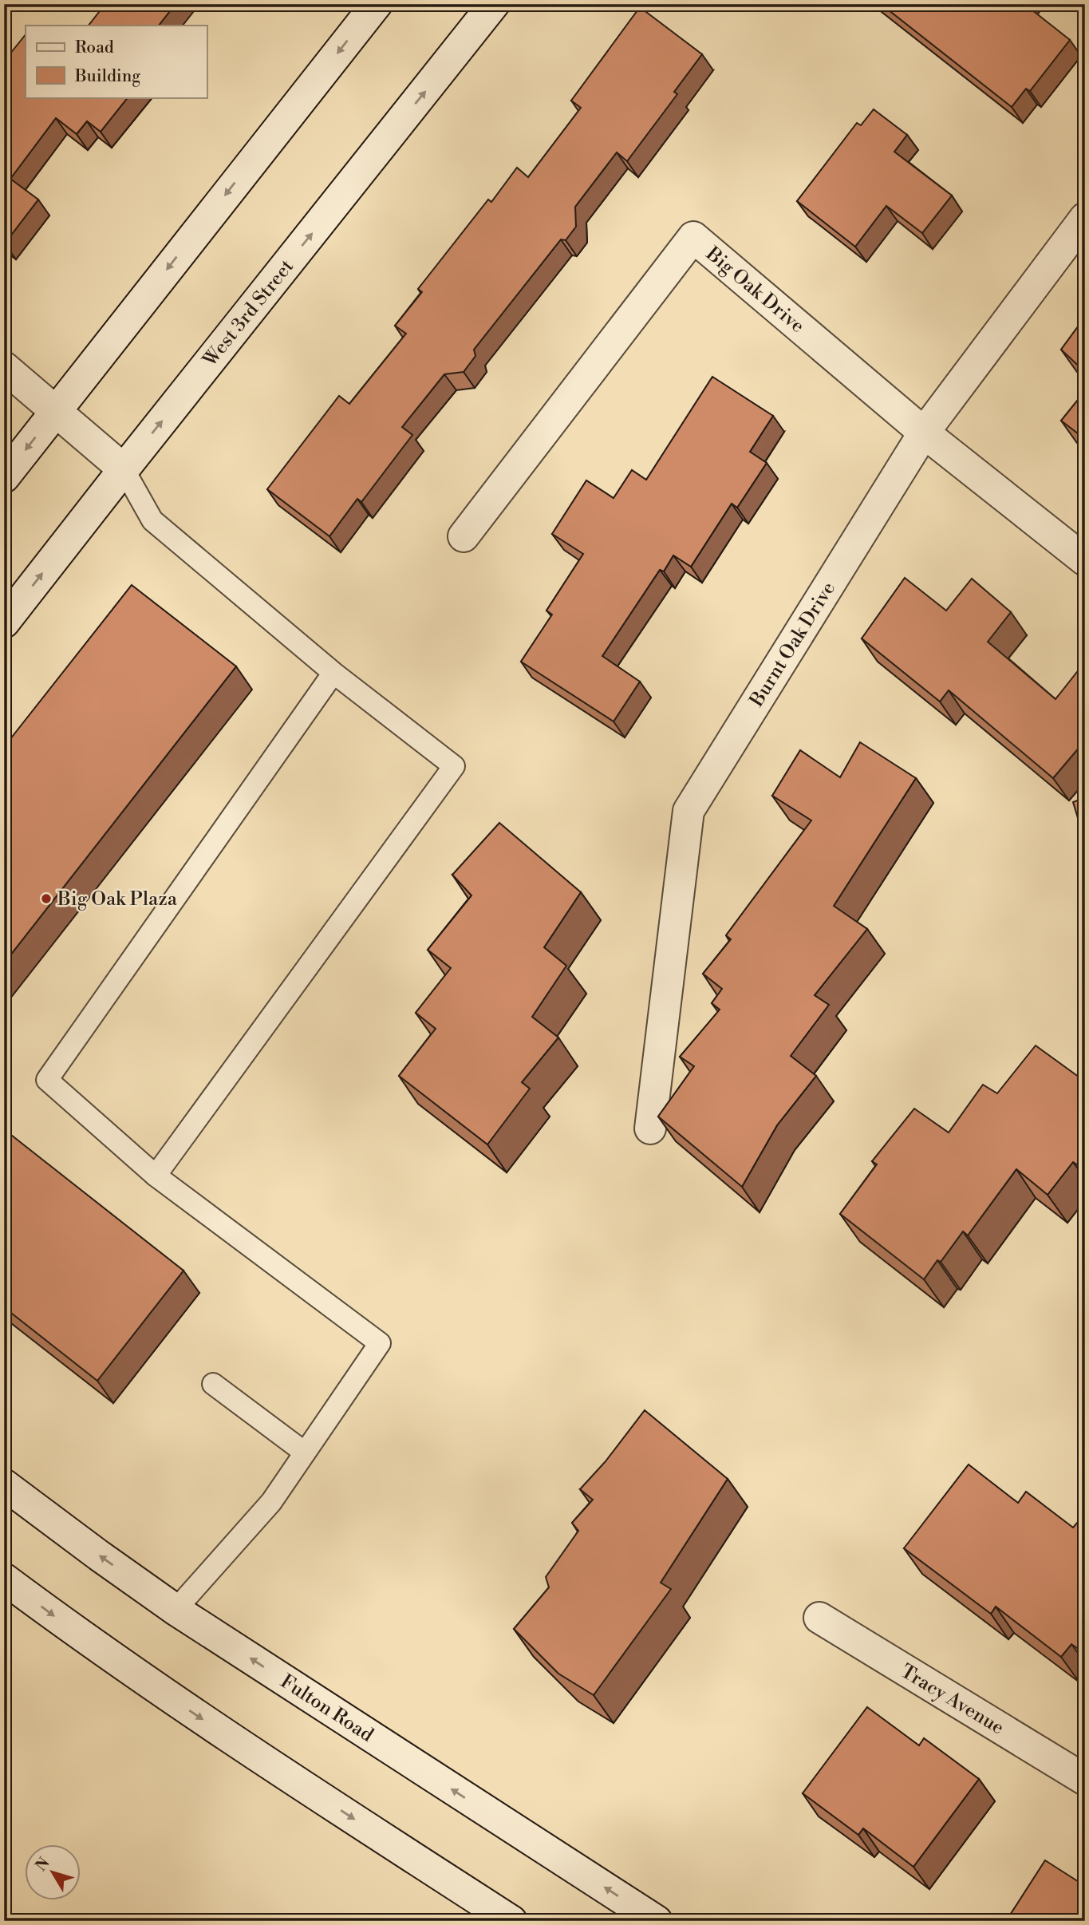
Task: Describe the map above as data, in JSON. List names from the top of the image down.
{
  "streets": {
    "main road": [
      "Big Oak Drive",
      "West 3rd Street",
      "Burnt Oak Drive",
      "Tracy Avenue",
      "Fulton Road"
    ]
  },
  "crossings": [
    ["Big Oak Drive", "Burnt Oak Drive"]
  ],
  "places": ["Big Oak Plaza"],
  "legend": ["Road", "Building"],
  "north": "top left"
}
